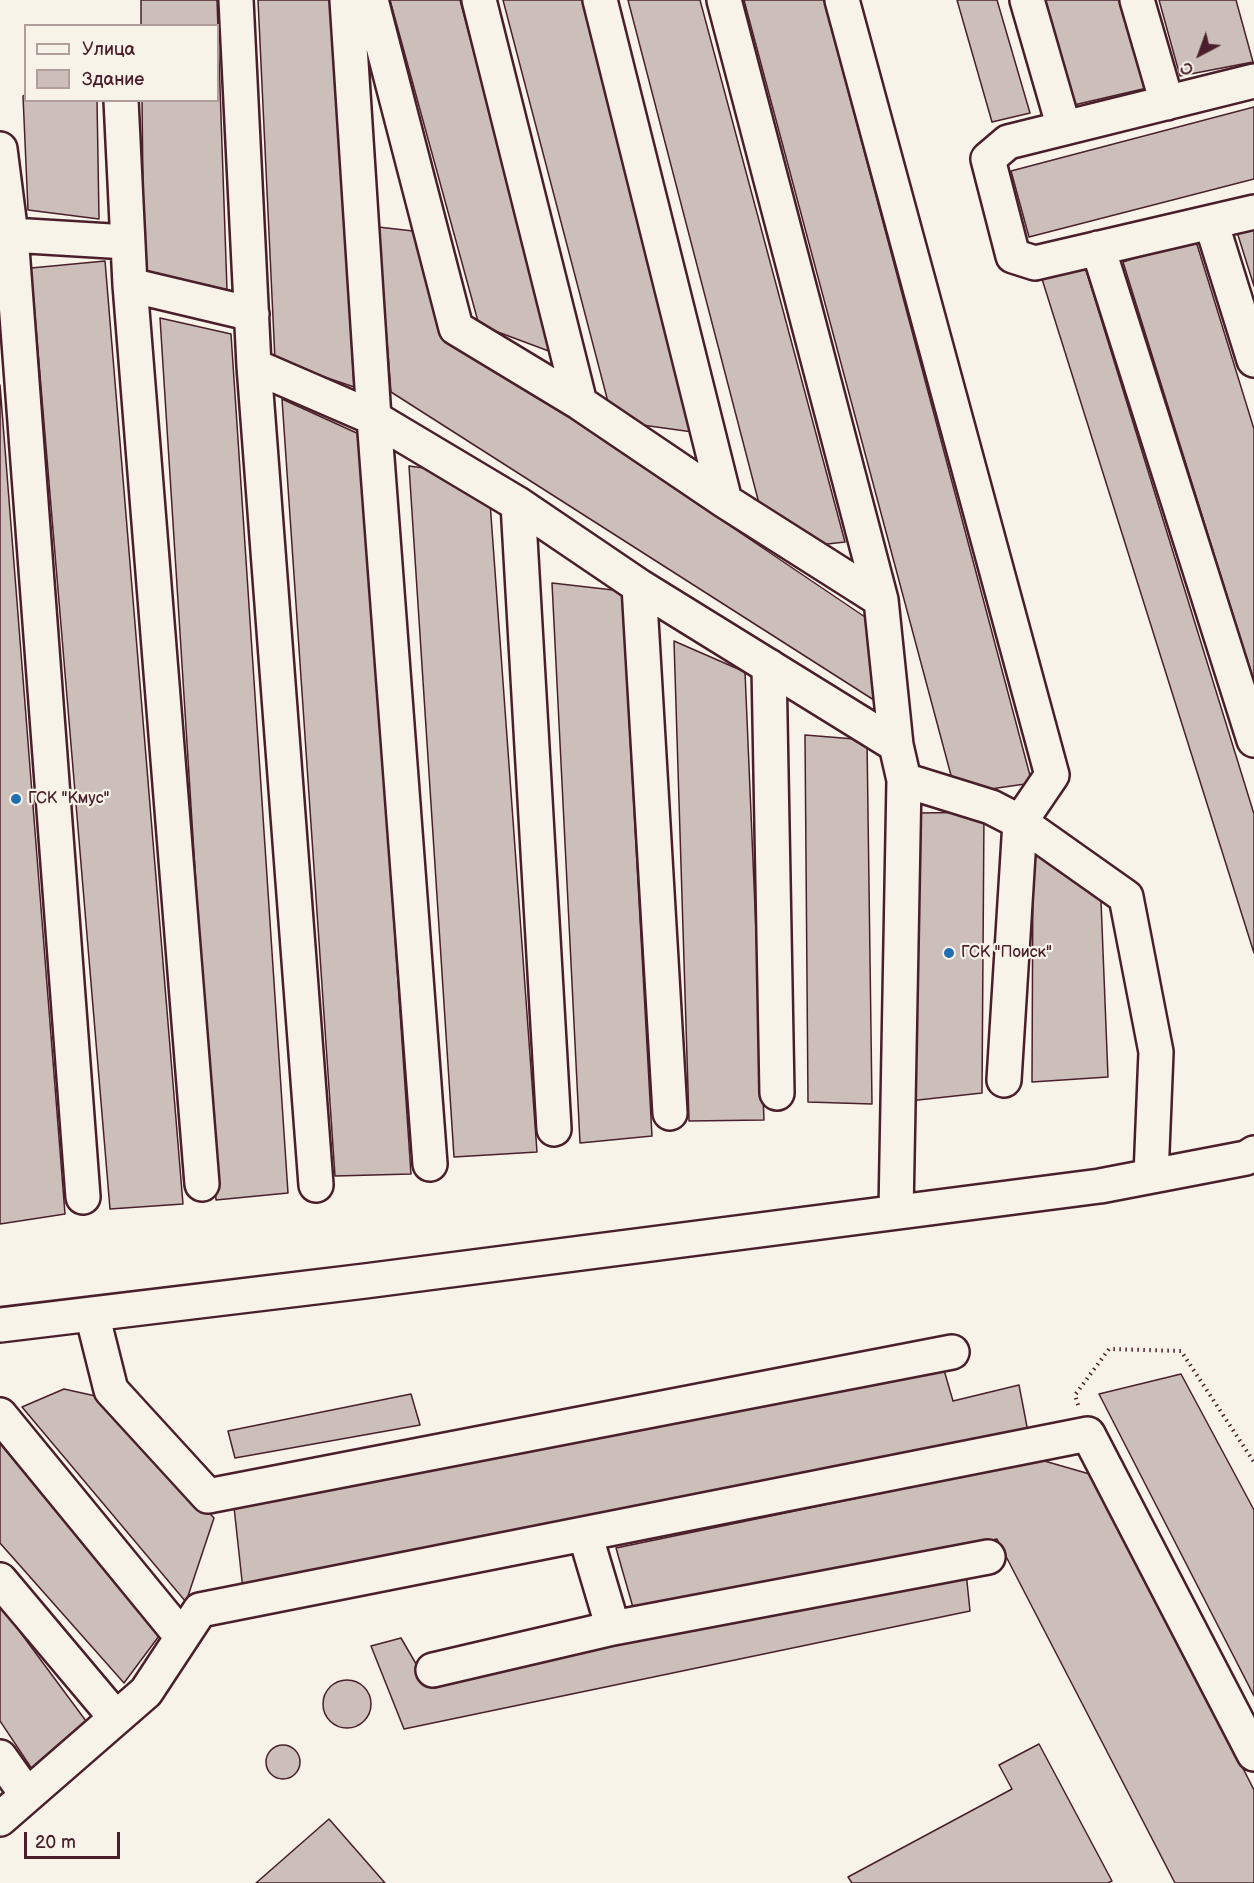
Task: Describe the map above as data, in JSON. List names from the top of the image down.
{
  "places": ["ГСК \"Кмус\"", "ГСК \"Поиск\""],
  "legend": ["Улица", "Здание"],
  "scale_bar": "20 m",
  "north": "bottom left"
}
